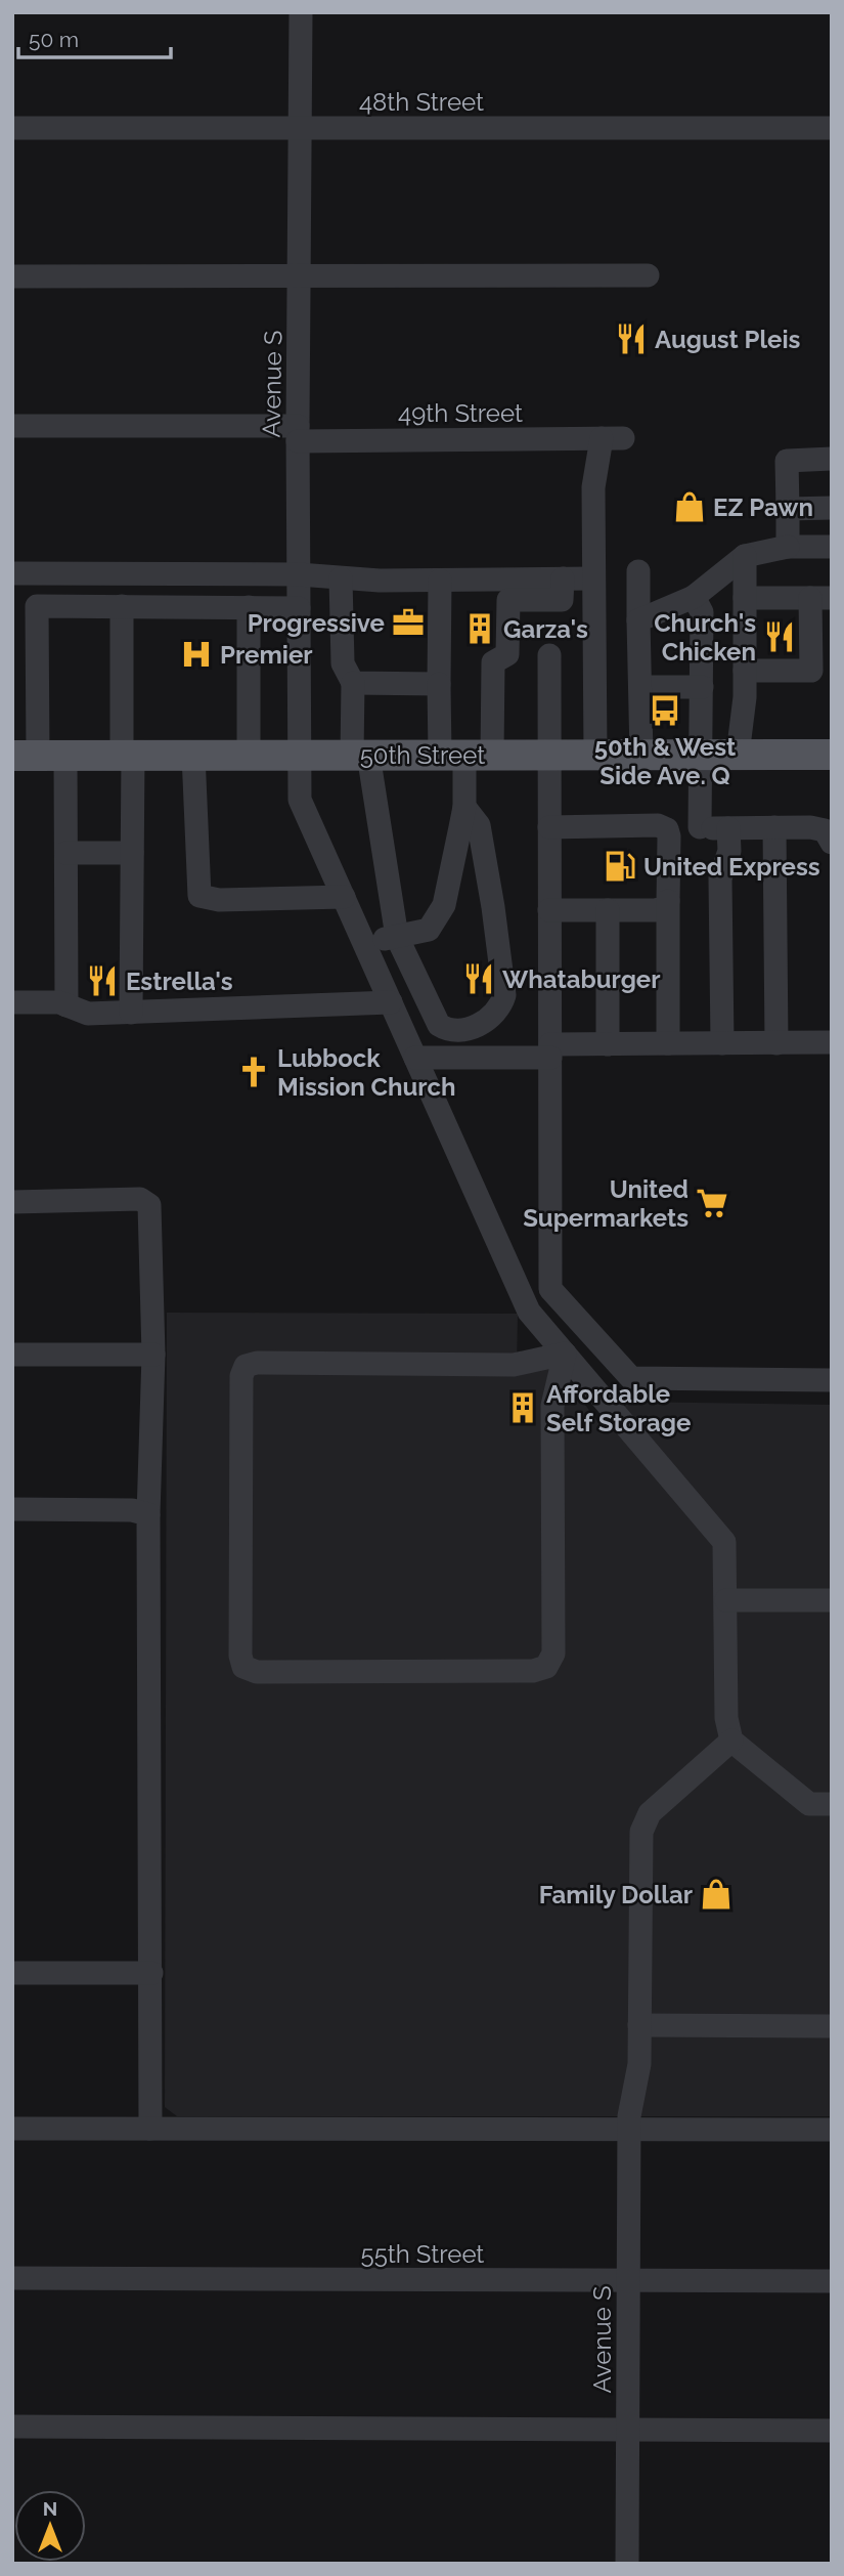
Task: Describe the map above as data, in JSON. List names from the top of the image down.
{
  "streets": {
    "main road": ["50th Street"],
    "street": [
      "48th Street",
      "Avenue S",
      "49th Street",
      "55th Street"
    ]
  },
  "crossings": [
    ["48th Street", "Avenue S"],
    ["Avenue S", "49th Street"],
    ["Avenue S", "50th Street"],
    ["Avenue S", "55th Street"]
  ],
  "places": {
    "restaurant": [
      "August Pleis",
      "Church's Chicken",
      "Whataburger",
      "Estrella's"
    ],
    "shop": ["EZ Pawn", "Family Dollar"],
    "office": ["Progressive"],
    "building": ["Garza's", "Affordable Self Storage"],
    "hospital": ["Premier"],
    "bus stop": ["50th & West Side Ave. Q"],
    "fuel station": ["United Express"],
    "church": ["Lubbock Mission Church"],
    "supermarket": ["United Supermarkets"]
  },
  "scale_bar": "50 m",
  "north": "top"
}
